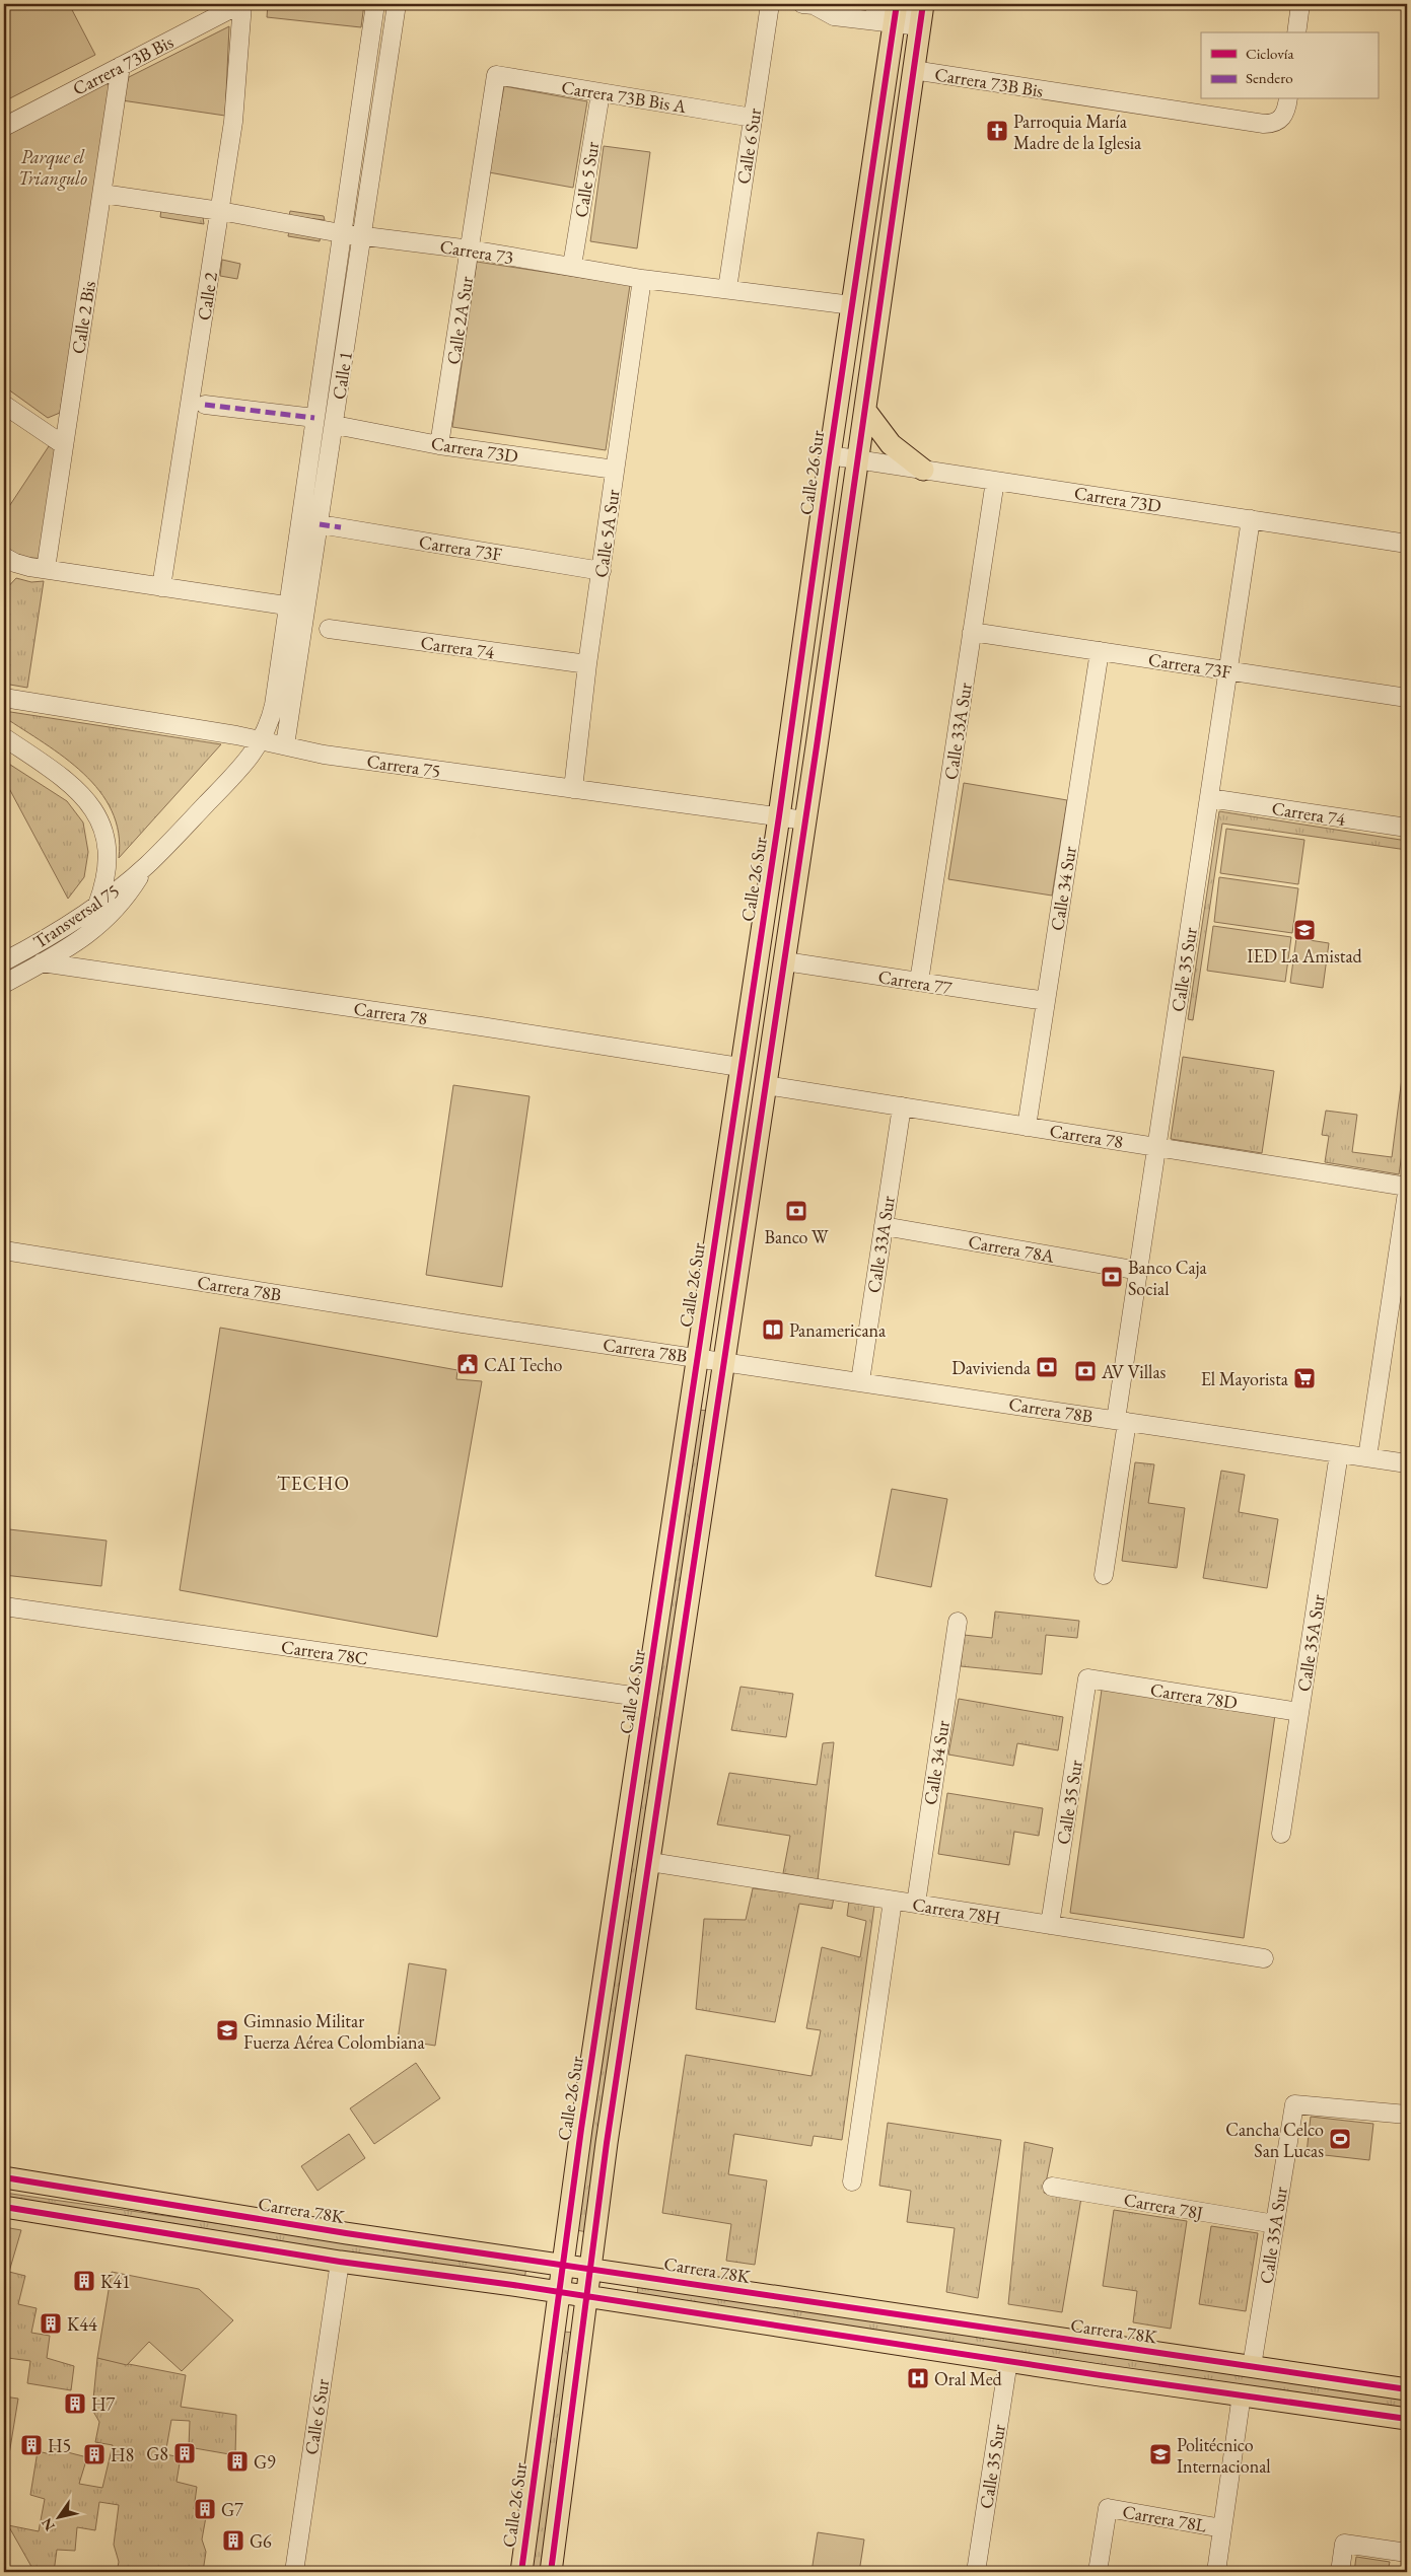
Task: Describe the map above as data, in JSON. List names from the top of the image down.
{
  "streets": {
    "main road": ["Calle 26 Sur", "Carrera 78K"],
    "street": [
      "Carrera 73B Bis",
      "Carrera 73B Bis A",
      "Calle 6 Sur",
      "Calle 5 Sur",
      "Carrera 73",
      "Calle 2",
      "Calle 2 Bis",
      "Calle 2A Sur",
      "Calle 1",
      "Carrera 73D",
      "Calle 5A Sur",
      "Carrera 73F",
      "Carrera 74",
      "Calle 33A Sur",
      "Carrera 75",
      "Calle 34 Sur",
      "Transversal 75",
      "Calle 35 Sur",
      "Carrera 77",
      "Carrera 78",
      "Carrera 78A",
      "Carrera 78B",
      "Calle 35A Sur",
      "Carrera 78C",
      "Carrera 78D",
      "Carrera 78H",
      "Carrera 78J",
      "Carrera 78L"
    ]
  },
  "crossings": [
    ["Carrera 73B Bis", "Calle 2"],
    ["Carrera 73B Bis", "Calle 2 Bis"],
    ["Carrera 73B Bis A", "Calle 6 Sur"],
    ["Carrera 73B Bis A", "Calle 5 Sur"],
    ["Carrera 73B Bis A", "Calle 2A Sur"],
    ["Calle 6 Sur", "Carrera 73"],
    ["Calle 5 Sur", "Carrera 73"],
    ["Carrera 73", "Calle 2"],
    ["Carrera 73", "Calle 2 Bis"],
    ["Carrera 73", "Calle 2A Sur"],
    ["Carrera 73", "Calle 1"],
    ["Carrera 73", "Calle 26 Sur"],
    ["Carrera 73", "Calle 5A Sur"],
    ["Calle 2A Sur", "Carrera 73D"],
    ["Calle 1", "Carrera 73D"],
    ["Calle 1", "Carrera 73F"],
    ["Calle 1", "Carrera 75"],
    ["Calle 1", "Transversal 75"],
    ["Carrera 73D", "Calle 26 Sur"],
    ["Carrera 73D", "Calle 5A Sur"],
    ["Carrera 73D", "Calle 33A Sur"],
    ["Carrera 73D", "Calle 35 Sur"],
    ["Calle 26 Sur", "Carrera 75"],
    ["Calle 26 Sur", "Carrera 78"],
    ["Calle 26 Sur", "Carrera 78B"],
    ["Calle 26 Sur", "Carrera 78C"],
    ["Calle 26 Sur", "Carrera 78K"],
    ["Calle 5A Sur", "Carrera 73F"],
    ["Calle 5A Sur", "Carrera 74"],
    ["Calle 5A Sur", "Carrera 75"],
    ["Carrera 73F", "Calle 33A Sur"],
    ["Carrera 73F", "Calle 34 Sur"],
    ["Carrera 73F", "Calle 35 Sur"],
    ["Carrera 74", "Calle 35 Sur"],
    ["Calle 33A Sur", "Carrera 77"],
    ["Calle 33A Sur", "Carrera 78"],
    ["Calle 33A Sur", "Carrera 78A"],
    ["Calle 33A Sur", "Carrera 78B"],
    ["Carrera 75", "Transversal 75"],
    ["Calle 34 Sur", "Carrera 77"],
    ["Calle 34 Sur", "Carrera 78"],
    ["Calle 34 Sur", "Carrera 78H"],
    ["Transversal 75", "Carrera 78"],
    ["Calle 35 Sur", "Carrera 78"],
    ["Calle 35 Sur", "Carrera 78A"],
    ["Calle 35 Sur", "Carrera 78B"],
    ["Calle 35 Sur", "Carrera 78D"],
    ["Calle 35 Sur", "Carrera 78H"],
    ["Carrera 78B", "Calle 35A Sur"],
    ["Calle 35A Sur", "Carrera 78D"],
    ["Calle 35A Sur", "Carrera 78J"],
    ["Calle 35A Sur", "Carrera 78K"]
  ],
  "districts": ["TECHO"],
  "parks": ["Parque el Triangulo"],
  "places": {
    "church": ["Parroquia María Madre de la Iglesia"],
    "school or university": ["IED La Amistad", "Gimnasio Militar Fuerza Aérea Colombiana", "Politécnico Internacional"],
    "bank": [
      "Banco W",
      "Banco Caja Social",
      "Davivienda",
      "AV Villas"
    ],
    "library": ["Panamericana"],
    "public building": ["CAI Techo"],
    "supermarket": ["El Mayorista"],
    "sports": ["Cancha Celco San Lucas"],
    "building": [
      "K41",
      "K44",
      "H7",
      "H5",
      "G8",
      "H8",
      "G9",
      "G7",
      "G6"
    ],
    "hospital": ["Oral Med"]
  },
  "legend": ["Ciclovía", "Sendero"],
  "north": "bottom left"
}
